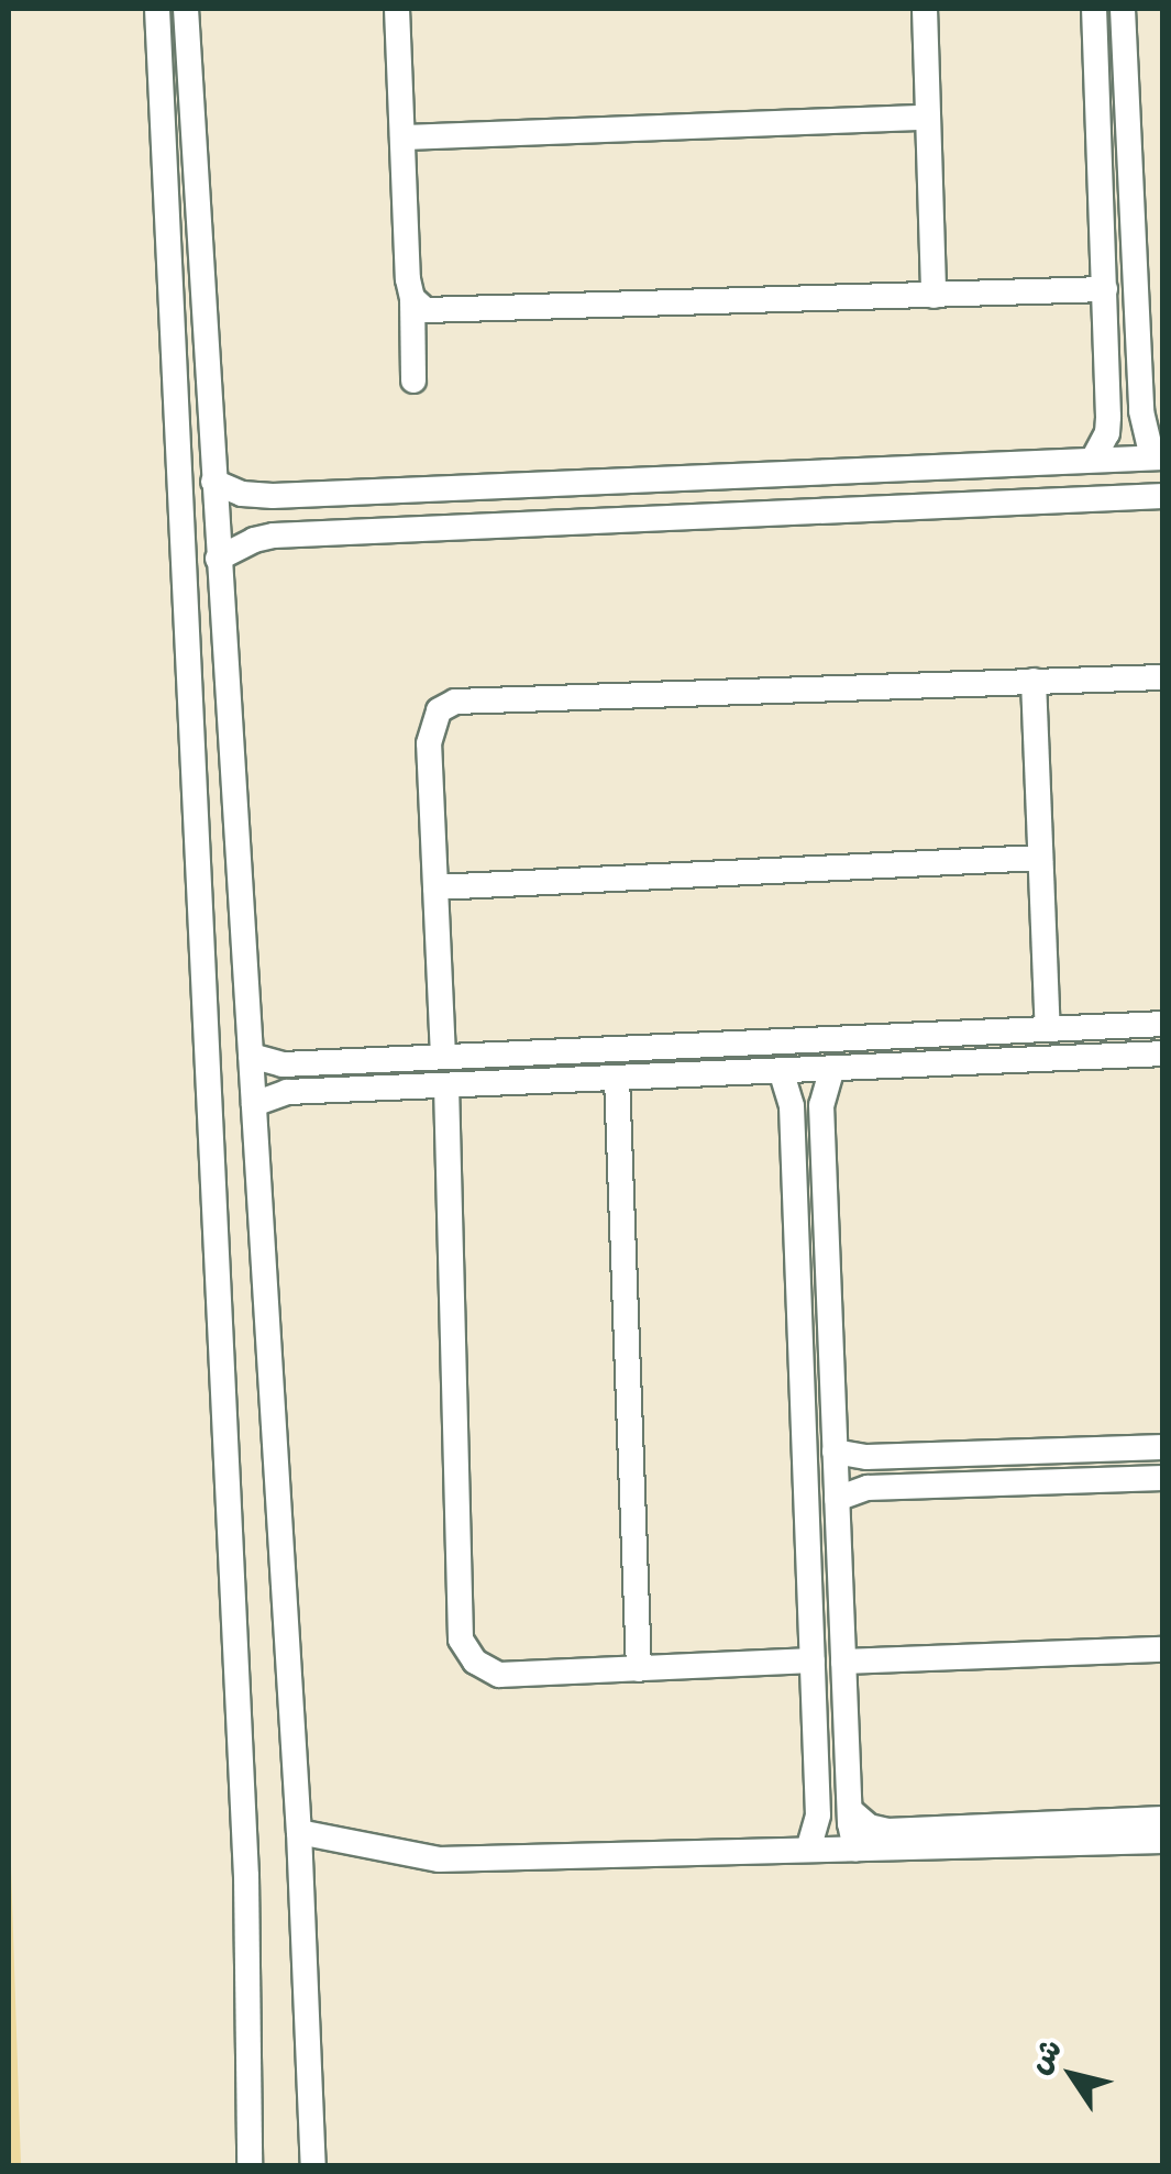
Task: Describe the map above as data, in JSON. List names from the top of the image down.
{
  "north": "top left"
}
